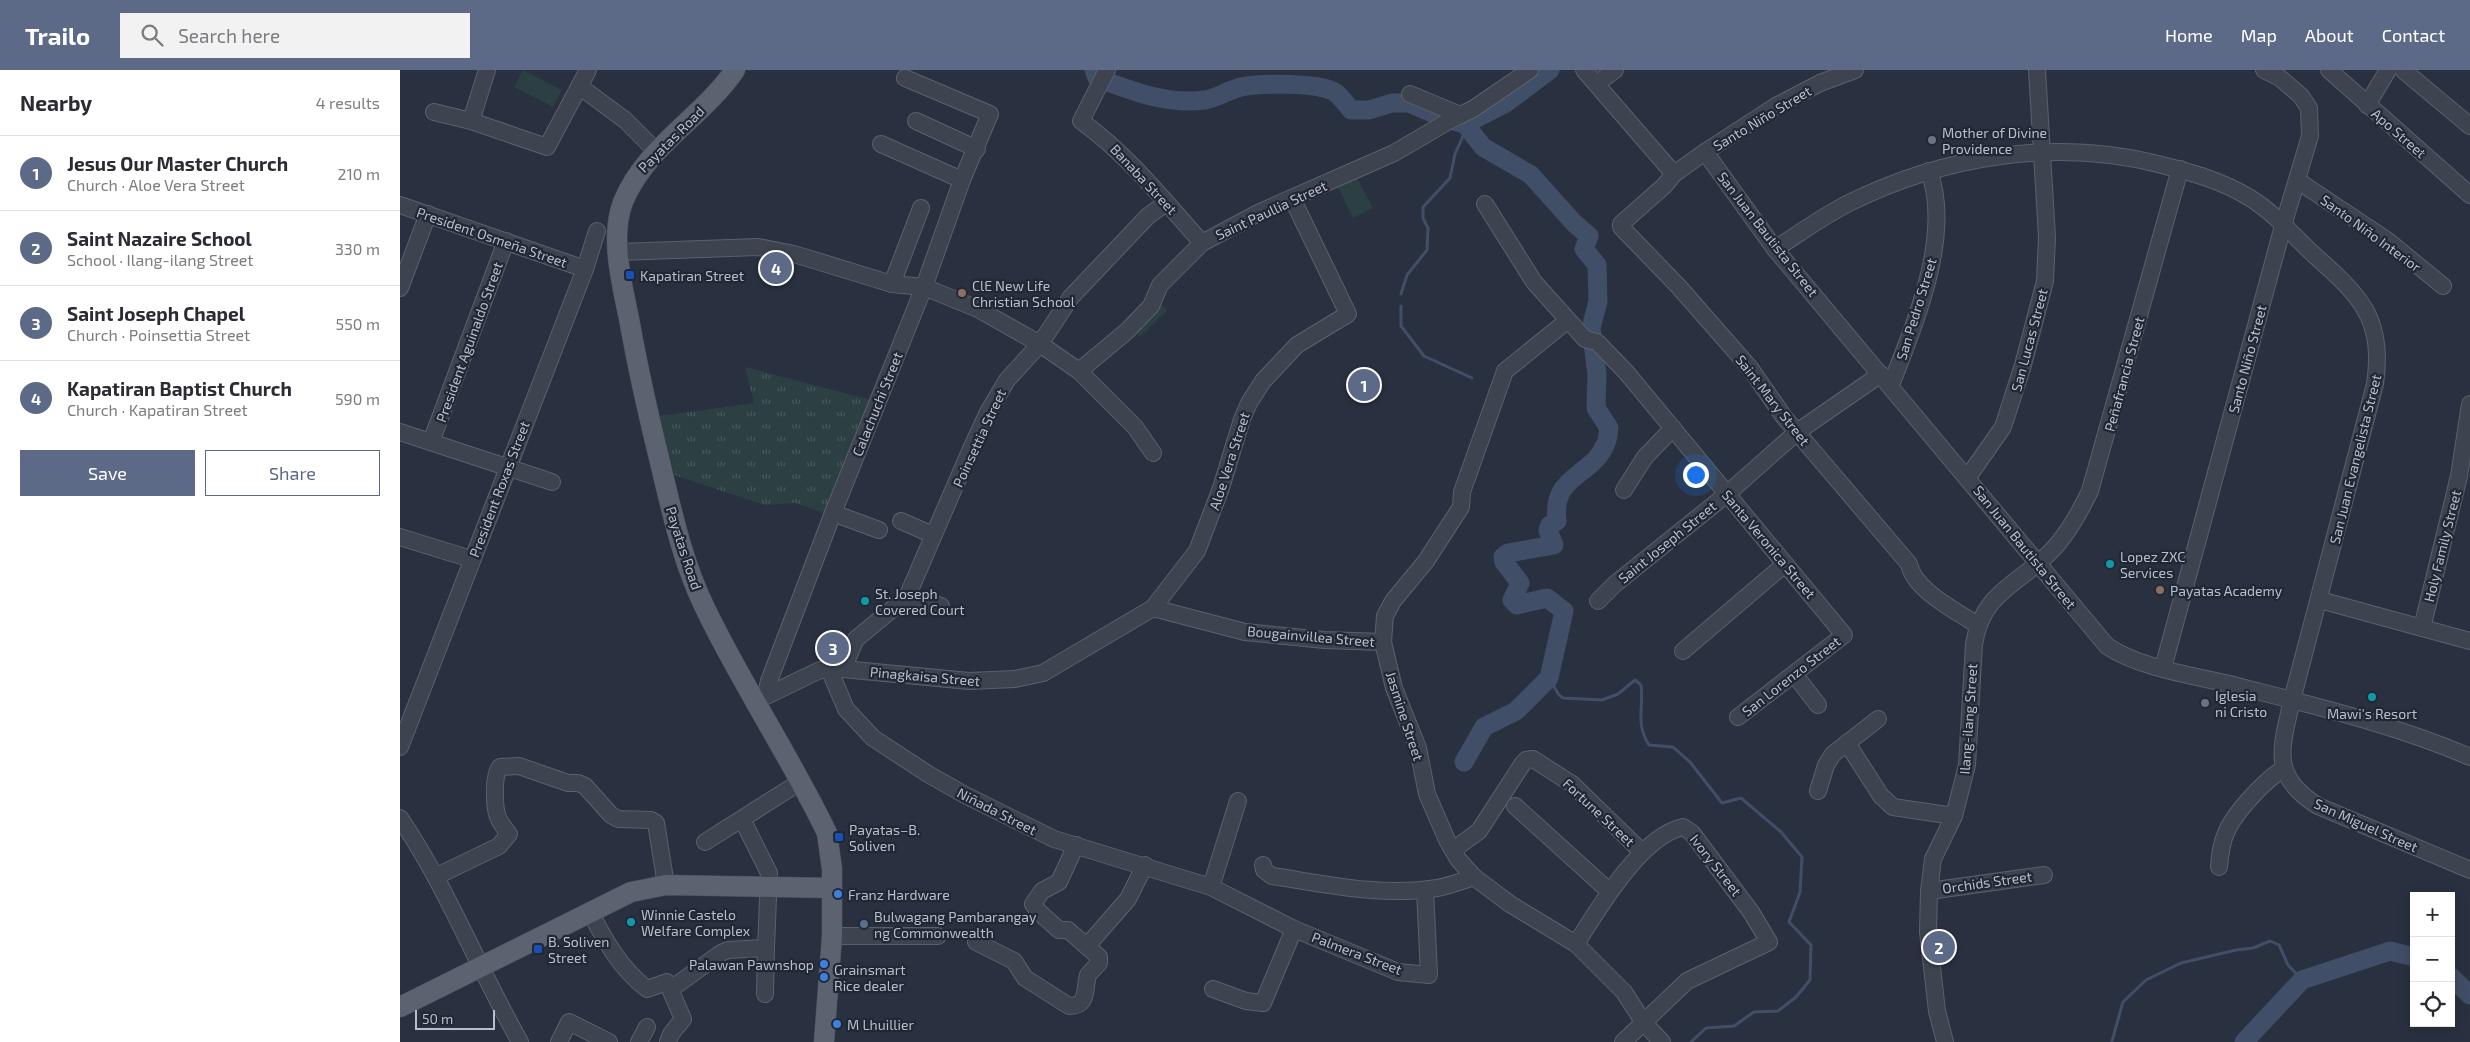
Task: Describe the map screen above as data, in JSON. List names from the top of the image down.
{
  "streets": {
    "main road": ["Payatas Road"],
    "street": [
      "Santo Niño Street",
      "Apo Street",
      "Banaba Street",
      "Saint Paullia Street",
      "Santo Niño Interior",
      "San Juan Bautista Street",
      "President Osmeña Street",
      "San Pedro Street",
      "San Lucas Street",
      "President Aguinaldo Street",
      "Peñafrancia Street",
      "Saint Mary Street",
      "Calachuchi Street",
      "Poinsettia Street",
      "San Juan Evangelista Street",
      "Aloe Vera Street",
      "President Roxas Street",
      "Saint Joseph Street",
      "Santa Veronica Street",
      "Holy Family Street",
      "Bougainvillea Street",
      "Pinagkaisa Street",
      "San Lorenzo Street",
      "Jasmine Street",
      "Ilang-ilang Street",
      "Niñada Street",
      "Fortune Street",
      "San Miguel Street",
      "Ivory Street",
      "Orchids Street",
      "Palmera Street"
    ]
  },
  "crossings": [
    ["Santo Niño Street", "Santo Niño Interior"],
    ["Santo Niño Street", "San Juan Bautista Street"],
    ["Santo Niño Street", "Saint Mary Street"],
    ["Santo Niño Street", "San Juan Evangelista Street"],
    ["Payatas Road", "Calachuchi Street"],
    ["Payatas Road", "Pinagkaisa Street"],
    ["Banaba Street", "Saint Paullia Street"],
    ["Banaba Street", "Poinsettia Street"],
    ["Saint Paullia Street", "Aloe Vera Street"],
    ["San Juan Bautista Street", "San Pedro Street"],
    ["San Juan Bautista Street", "San Lucas Street"],
    ["San Juan Bautista Street", "Peñafrancia Street"],
    ["San Juan Bautista Street", "San Juan Evangelista Street"],
    ["San Juan Bautista Street", "Saint Joseph Street"],
    ["San Juan Bautista Street", "Ilang-ilang Street"],
    ["President Osmeña Street", "President Aguinaldo Street"],
    ["President Osmeña Street", "President Roxas Street"],
    ["San Pedro Street", "San Juan Evangelista Street"],
    ["San Pedro Street", "Saint Joseph Street"],
    ["San Lucas Street", "San Juan Evangelista Street"],
    ["Peñafrancia Street", "San Juan Evangelista Street"],
    ["Peñafrancia Street", "Ilang-ilang Street"],
    ["Saint Mary Street", "Saint Joseph Street"],
    ["Saint Mary Street", "Ilang-ilang Street"],
    ["Calachuchi Street", "Pinagkaisa Street"],
    ["Poinsettia Street", "Pinagkaisa Street"],
    ["Poinsettia Street", "Niñada Street"],
    ["Aloe Vera Street", "Bougainvillea Street"],
    ["Aloe Vera Street", "Pinagkaisa Street"],
    ["Saint Joseph Street", "Santa Veronica Street"],
    ["Santa Veronica Street", "San Lorenzo Street"],
    ["Santa Veronica Street", "Jasmine Street"],
    ["Bougainvillea Street", "Pinagkaisa Street"],
    ["Bougainvillea Street", "Jasmine Street"],
    ["Pinagkaisa Street", "Niñada Street"],
    ["Jasmine Street", "Fortune Street"],
    ["Jasmine Street", "Ivory Street"],
    ["Ilang-ilang Street", "Orchids Street"],
    ["Niñada Street", "Palmera Street"],
    ["Fortune Street", "Ivory Street"]
  ],
  "places": {
    "other": [
      "Mother of Divine Providence",
      "ClE New Life Christian School",
      "Lopez ZXC Services",
      "Payatas Academy",
      "St. Joseph Covered Court",
      "Mawi's Resort",
      "Iglesia ni Cristo",
      "Franz Hardware",
      "Winnie Castelo Welfare Complex",
      "Bulwagang Pambarangay ng Commonwealth",
      "Palawan Pawnshop",
      "Grainsmart Rice dealer",
      "M Lhuillier"
    ],
    "transit": ["Kapatiran Street", "Payatas–B. Soliven", "B. Soliven Street"]
  },
  "scale_bar": "50 m",
  "page": {
    "header": "Trailo",
    "search": "Search here",
    "nav": [
      "Home",
      "Map",
      "About",
      "Contact"
    ],
    "heading": ["Nearby", "4 results"],
    "list": [
      {
        "mark": "1",
        "name": "Jesus Our Master Church",
        "note": "Church · Aloe Vera Street",
        "value": "210 m"
      },
      {
        "mark": "2",
        "name": "Saint Nazaire School",
        "note": "School · Ilang-ilang Street",
        "value": "330 m"
      },
      {
        "mark": "3",
        "name": "Saint Joseph Chapel",
        "note": "Church · Poinsettia Street",
        "value": "550 m"
      },
      {
        "mark": "4",
        "name": "Kapatiran Baptist Church",
        "note": "Church · Kapatiran Street",
        "value": "590 m"
      }
    ],
    "pins": [
      "4",
      "1",
      "3",
      "2"
    ],
    "buttons": ["Save", "Share"],
    "map_buttons": ["+", "−"],
    "scale": "50 m"
  }
}
